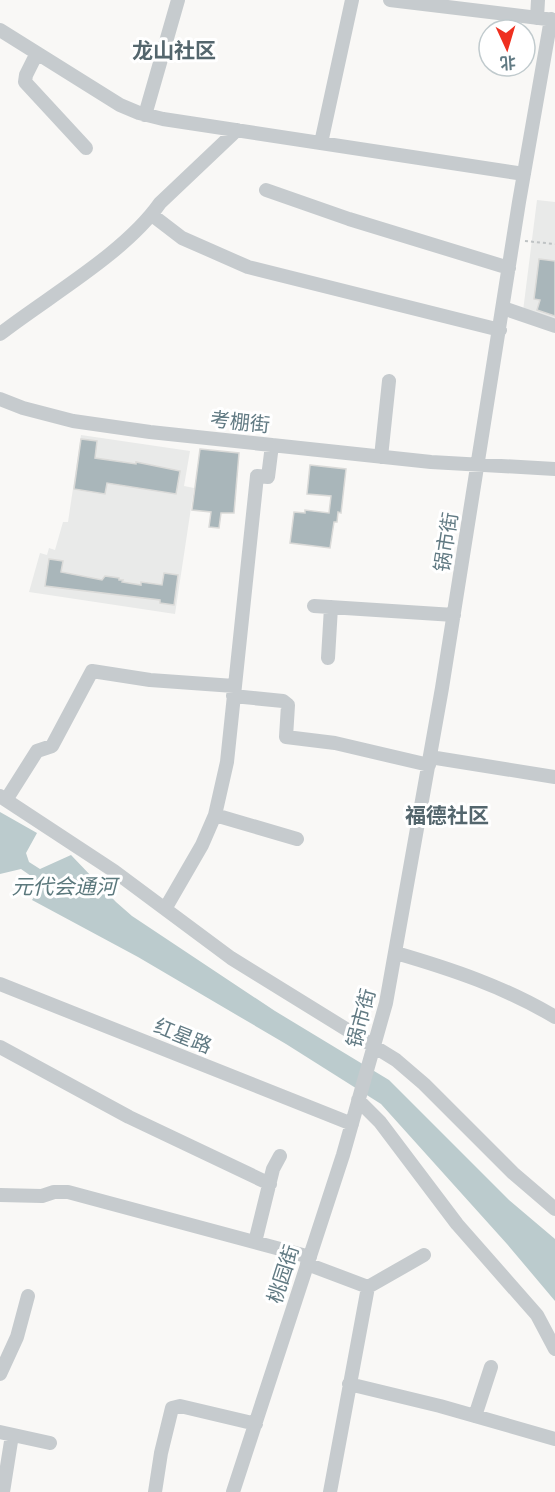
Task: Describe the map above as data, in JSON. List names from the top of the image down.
{
  "streets": {
    "street": [
      "考棚街",
      "锅市街",
      "红星路",
      "桃园街"
    ]
  },
  "crossings": [
    ["考棚街", "锅市街"],
    ["锅市街", "桃园街"],
    ["红星路", "桃园街"]
  ],
  "districts": ["龙山社区", "福德社区"],
  "water": ["元代会通河"],
  "north": "bottom"
}
